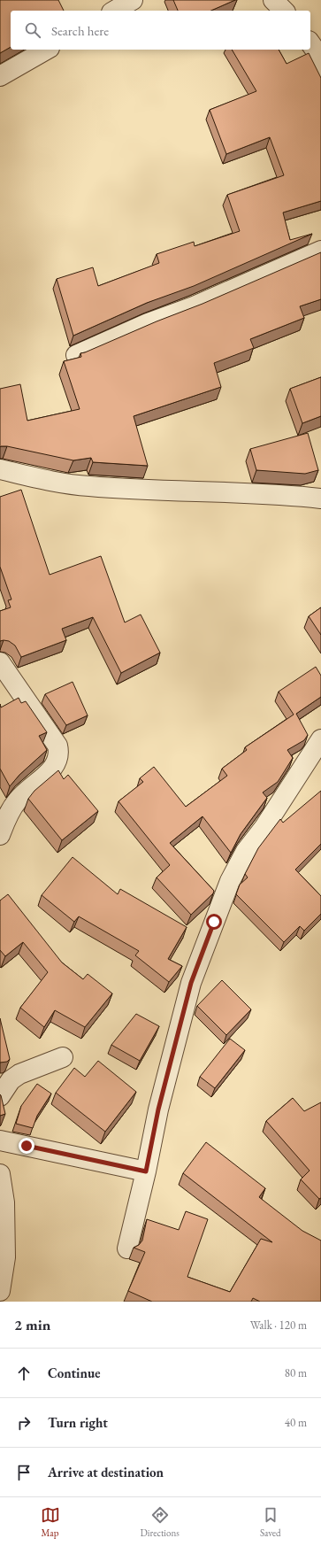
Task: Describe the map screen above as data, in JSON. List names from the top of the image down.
{
  "page": {
    "search": "Search here",
    "heading": ["2 min", "Walk · 120 m"],
    "list": [
      ["Continue", "80 m"],
      ["Turn right", "40 m"],
      "Arrive at destination"
    ],
    "nav": ["Map", "Directions", "Saved"]
  }
}
